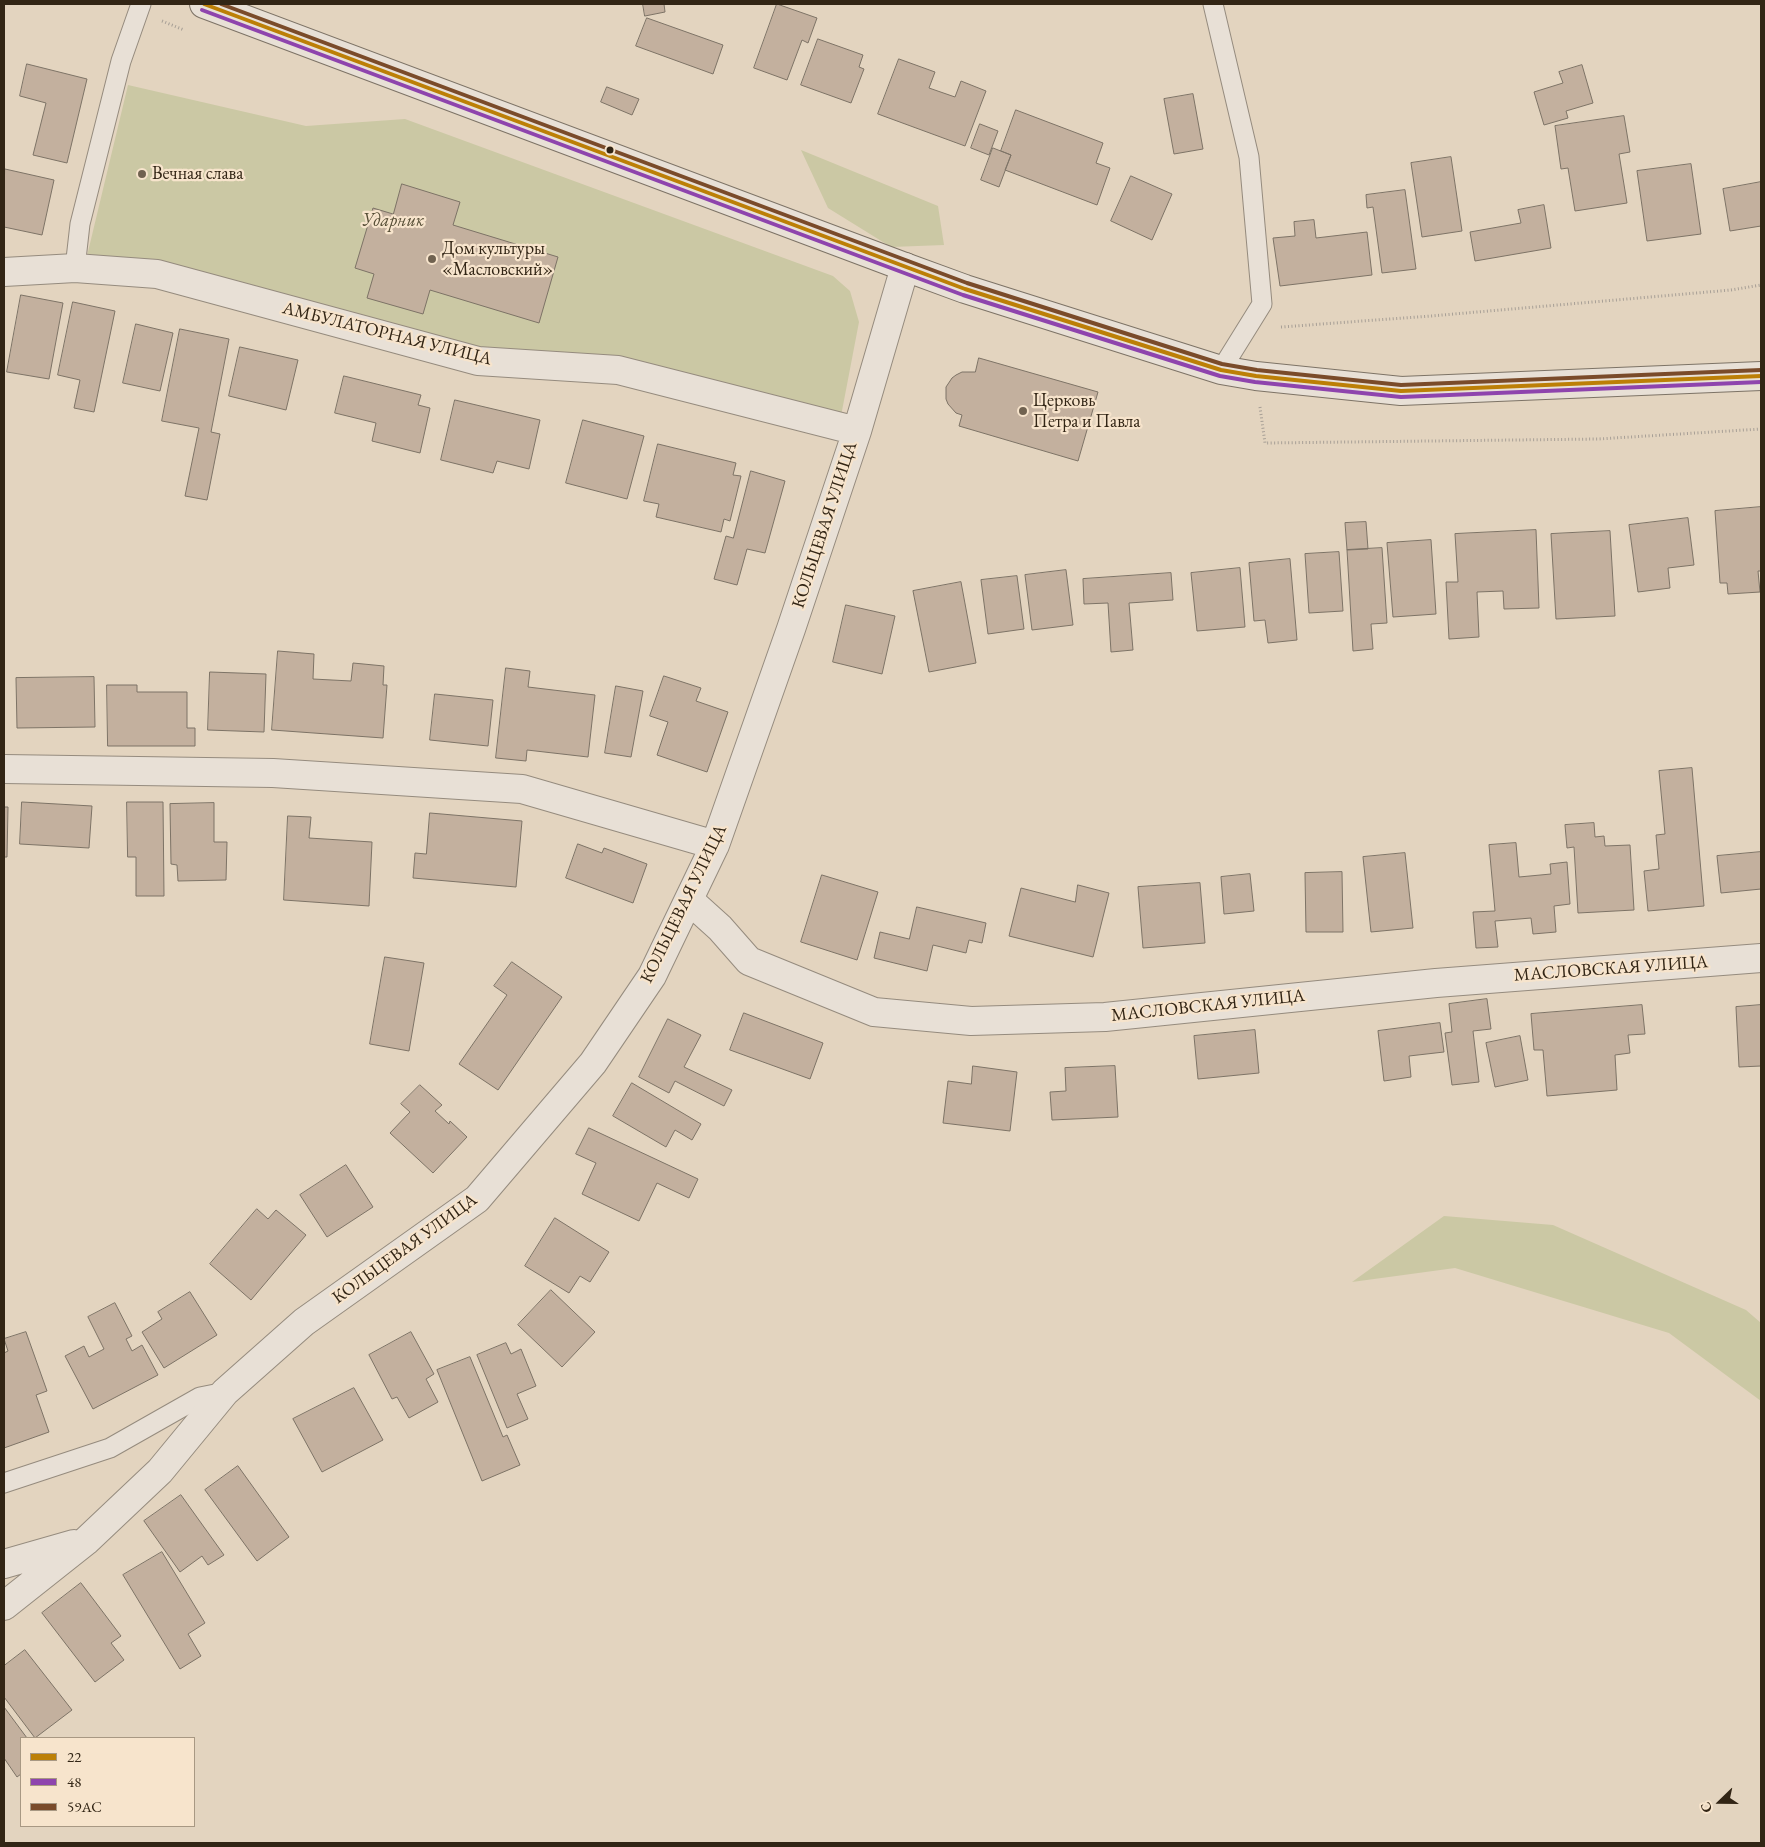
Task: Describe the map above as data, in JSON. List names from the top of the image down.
{
  "streets": {
    "street": ["АМБУЛАТОРНАЯ УЛИЦА", "КОЛЬЦЕВАЯ УЛИЦА", "МАСЛОВСКАЯ УЛИЦА"]
  },
  "crossings": [
    ["АМБУЛАТОРНАЯ УЛИЦА", "КОЛЬЦЕВАЯ УЛИЦА"],
    ["КОЛЬЦЕВАЯ УЛИЦА", "МАСЛОВСКАЯ УЛИЦА"]
  ],
  "parks": ["Ударник"],
  "places": ["Вечная слава", "Дом культуры «Масловский»", "Церковь Петра и Павла"],
  "lines": ["transit line 22", "transit line 59АС", "transit line 48"],
  "legend": ["22", "48", "59АС"],
  "north": "left"
}
